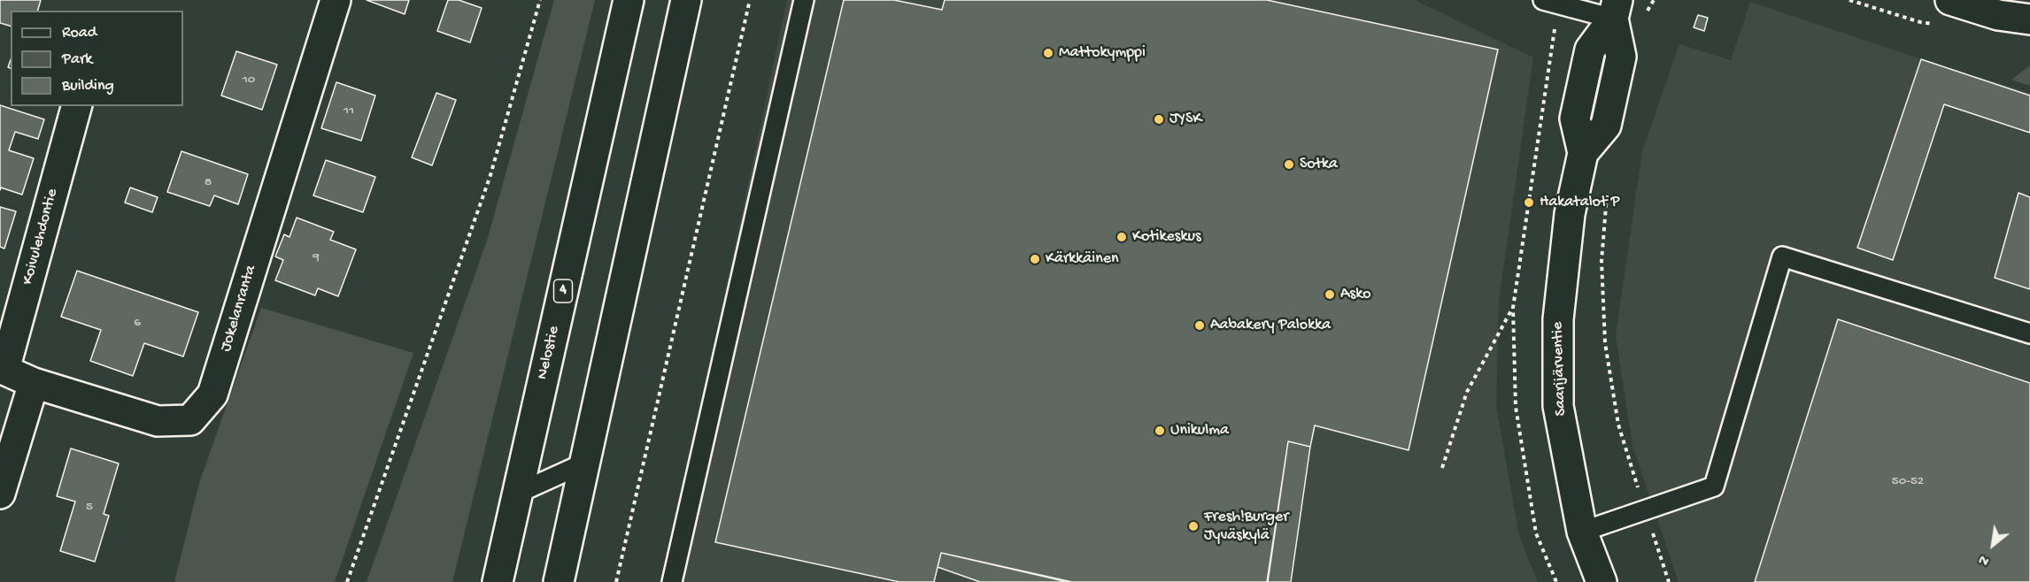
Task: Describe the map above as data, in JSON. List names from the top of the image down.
{
  "streets": {
    "main road": [
      "Koivulehdontie",
      "4",
      "Jokelanranta",
      "Nelostie",
      "Saarijärventie"
    ]
  },
  "crossings": [
    ["Koivulehdontie", "Jokelanranta"]
  ],
  "places": [
    "Mattokymppi",
    "JYSK",
    "Sotka",
    "Hakatalot P",
    "Kotikeskus",
    "Kärkkäinen",
    "Asko",
    "Aabakery Palokka",
    "Unikulma",
    "Fresh!Burger Jyväskylä"
  ],
  "house_numbers": [
    "10",
    "11",
    "8",
    "9",
    "6",
    "50-52",
    "5"
  ],
  "legend": ["Road", "Park", "Building"],
  "north": "bottom left"
}
